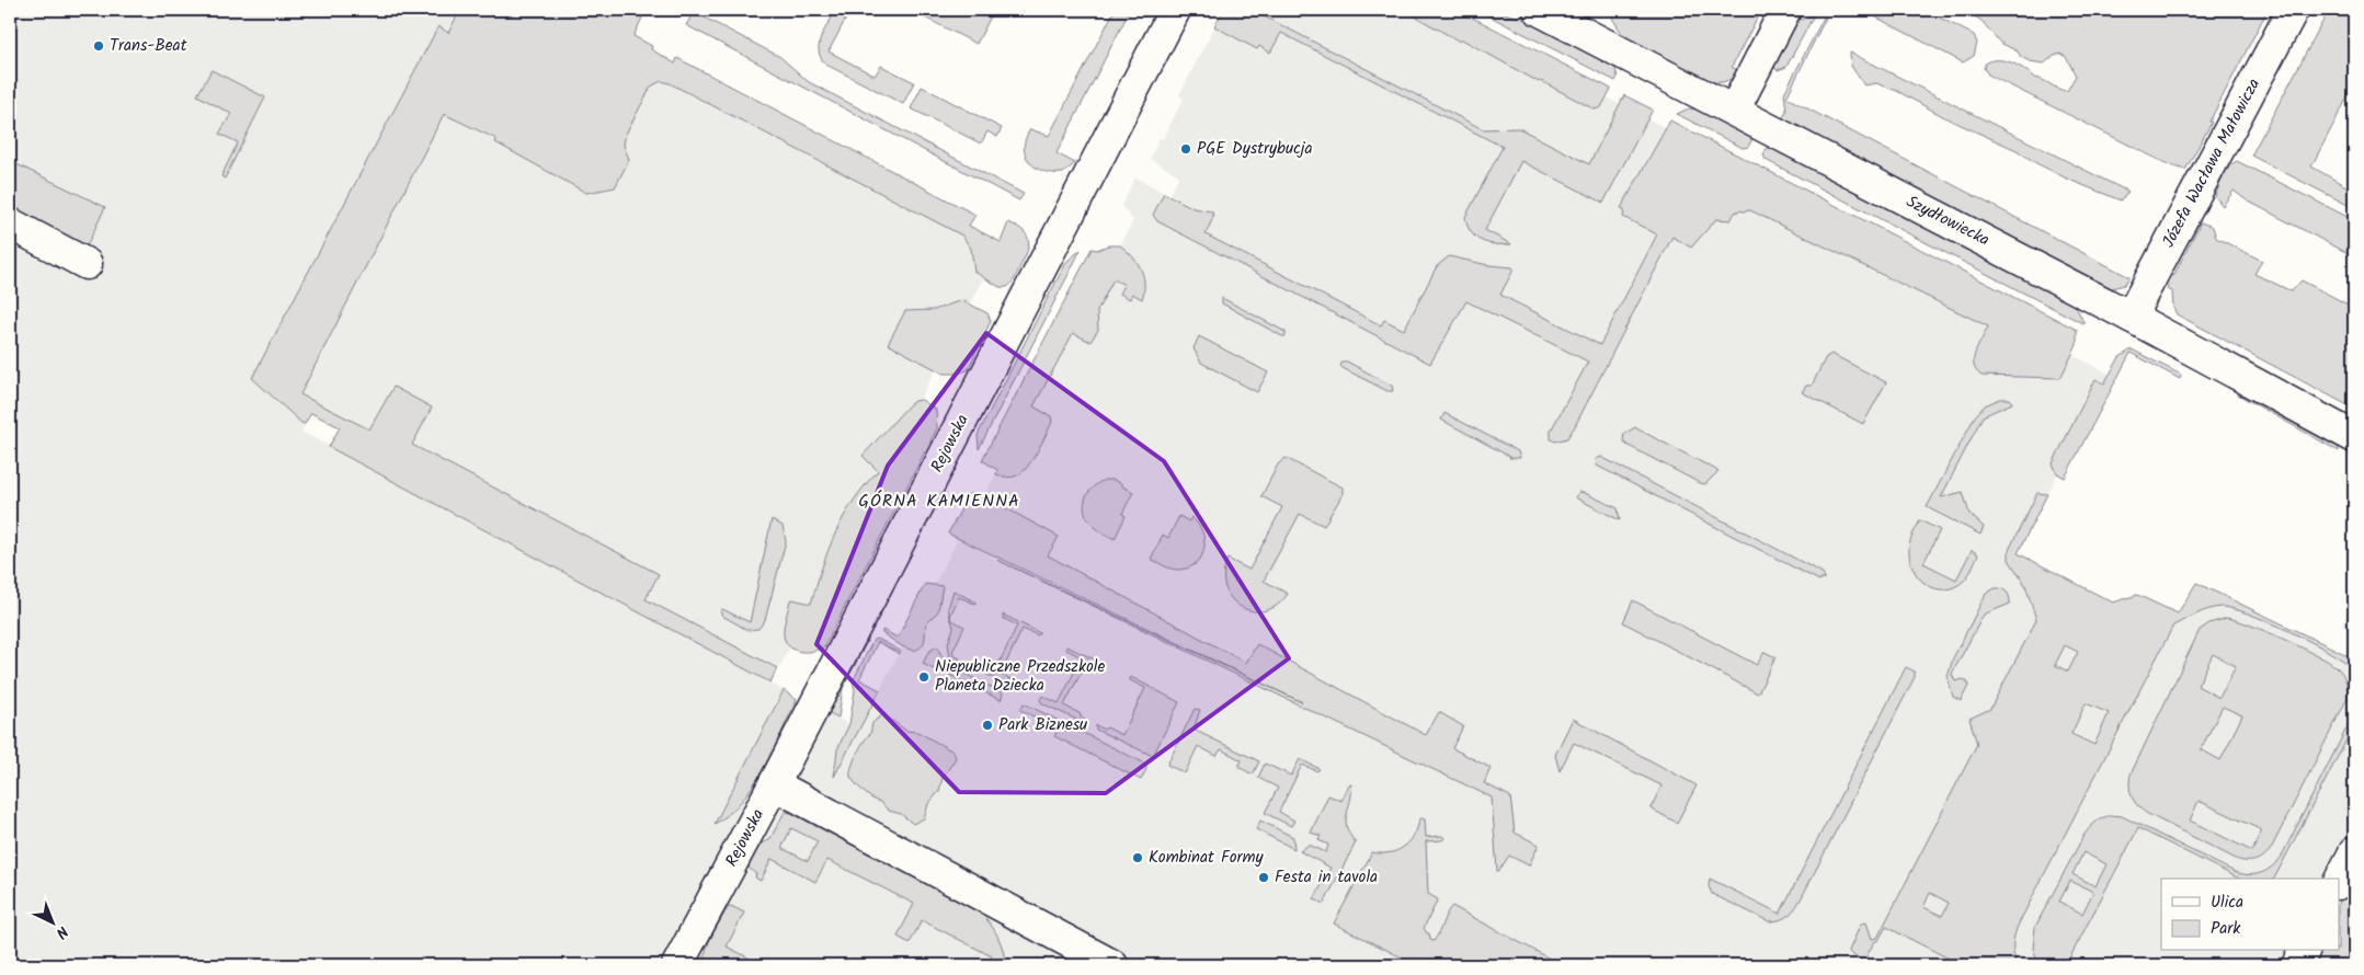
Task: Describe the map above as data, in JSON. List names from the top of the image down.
{
  "streets": {
    "street": ["Józefa Wacława Małowicza", "Szydłowiecka", "Rejowska"]
  },
  "crossings": [
    ["Józefa Wacława Małowicza", "Szydłowiecka"]
  ],
  "districts": ["GÓRNA KAMIENNA"],
  "places": [
    "Trans-Beat",
    "PGE Dystrybucja",
    "Niepubliczne Przedszkole Planeta Dziecka",
    "Park Biznesu",
    "Kombinat Formy",
    "Festa in tavola"
  ],
  "legend": ["Ulica", "Park"],
  "north": "bottom right"
}
